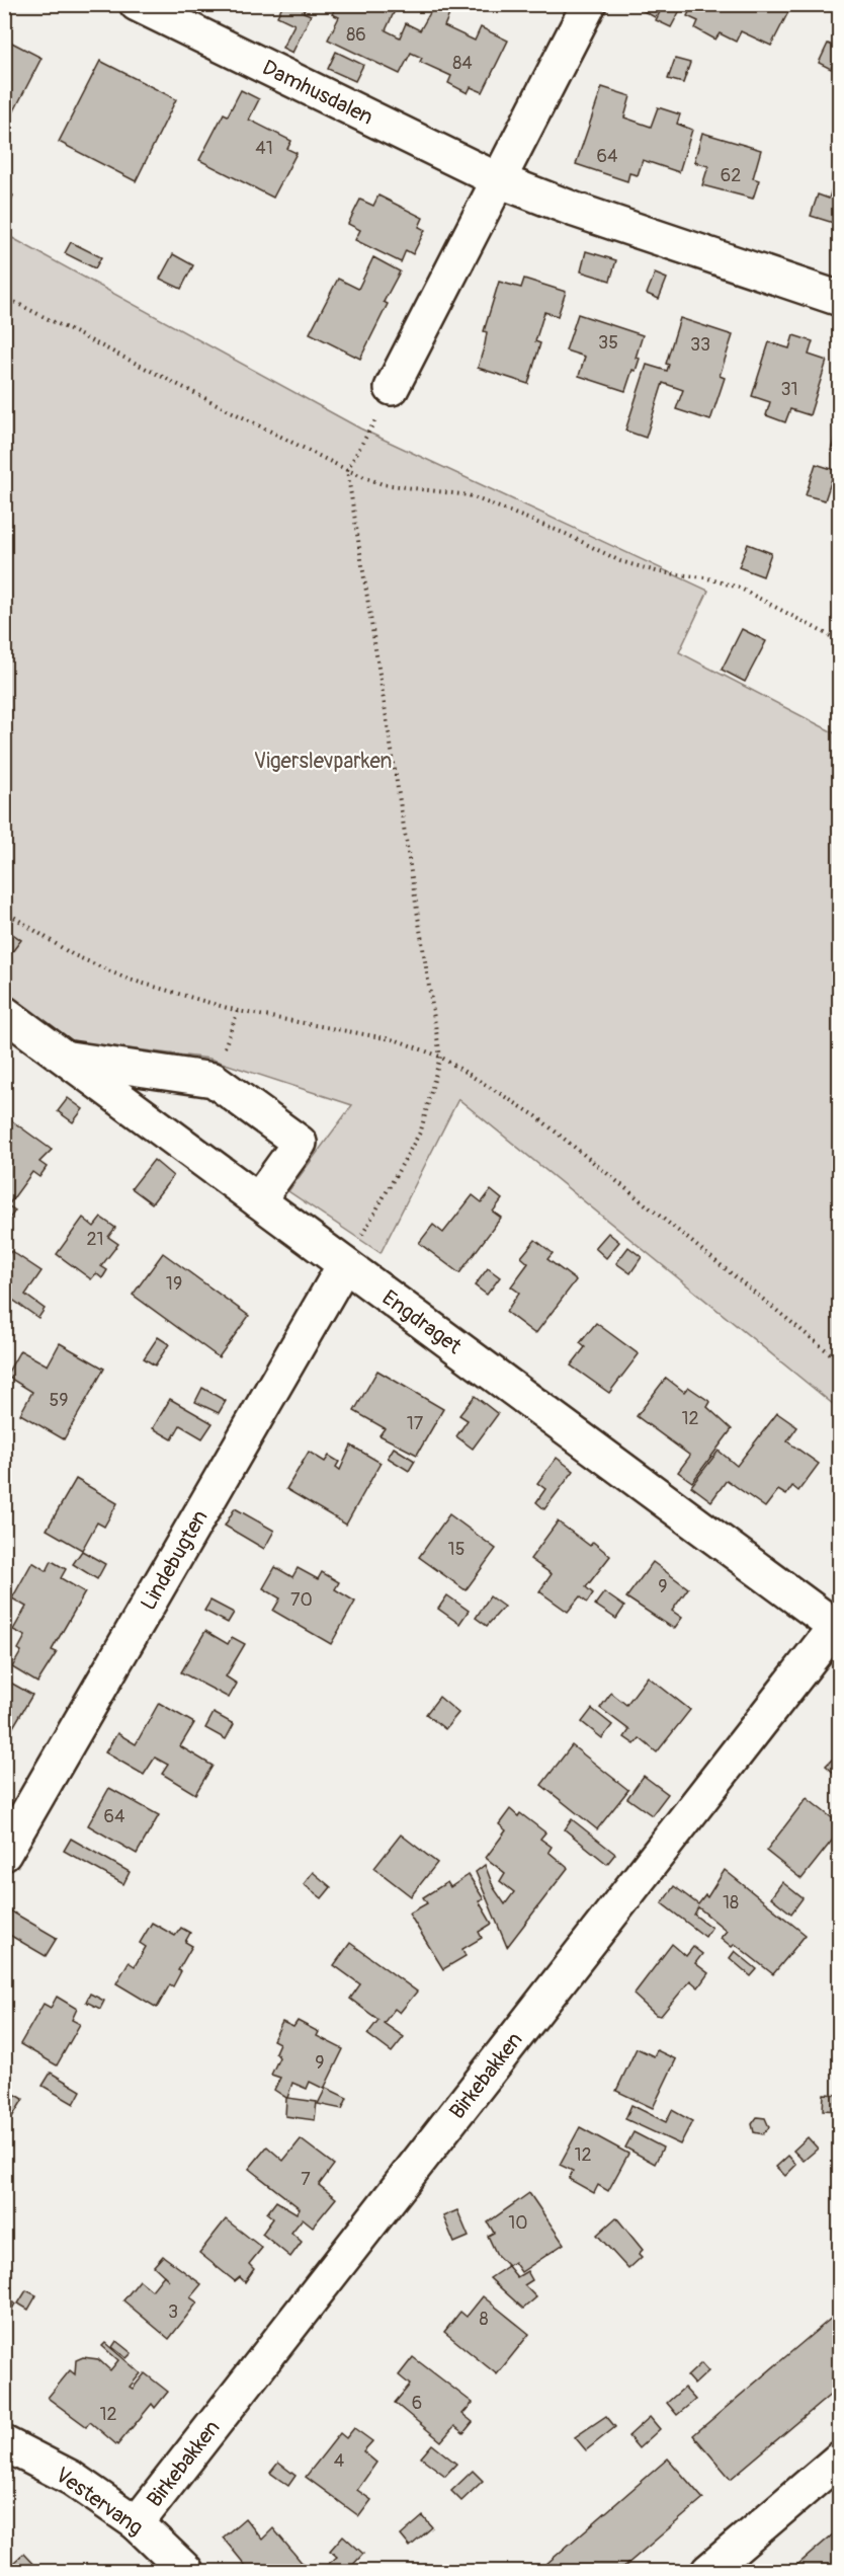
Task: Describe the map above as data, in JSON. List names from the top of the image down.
{
  "streets": {
    "street": [
      "Damhusdalen",
      "Engdraget",
      "Lindebugten",
      "Birkebakken",
      "Vestervang"
    ]
  },
  "crossings": [
    ["Engdraget", "Lindebugten"],
    ["Engdraget", "Birkebakken"],
    ["Birkebakken", "Vestervang"]
  ],
  "parks": ["Vigerslevparken"],
  "house_numbers": [
    "86",
    "84",
    "41",
    "64",
    "62",
    "35",
    "33",
    "31",
    "21",
    "19",
    "59",
    "12",
    "17",
    "15",
    "9",
    "70",
    "64",
    "18",
    "9",
    "12",
    "7",
    "10",
    "3",
    "8",
    "6",
    "12",
    "4"
  ]
}
